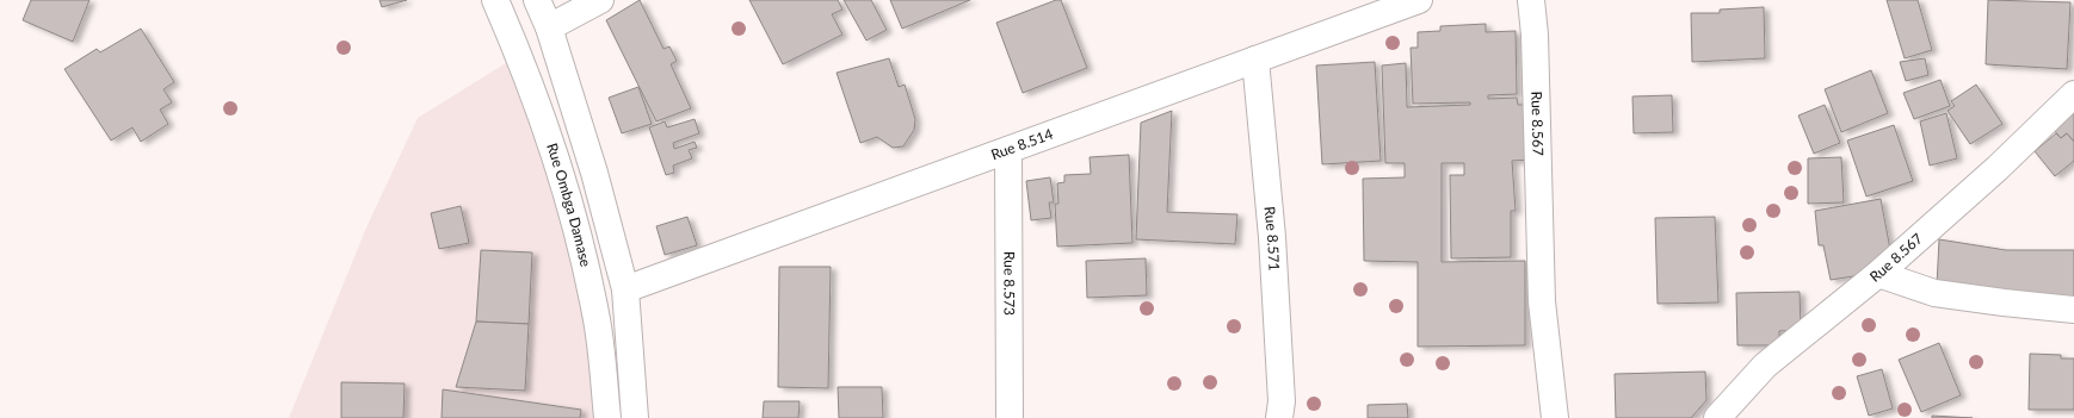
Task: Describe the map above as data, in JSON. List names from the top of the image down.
{
  "streets": {
    "street": [
      "Rue 8.567",
      "Rue 8.514",
      "Rue Ombga Damase",
      "Rue 8.571",
      "Rue 8.573"
    ]
  },
  "crossings": [
    ["Rue 8.514", "Rue 8.571"],
    ["Rue 8.514", "Rue 8.573"]
  ]
}
